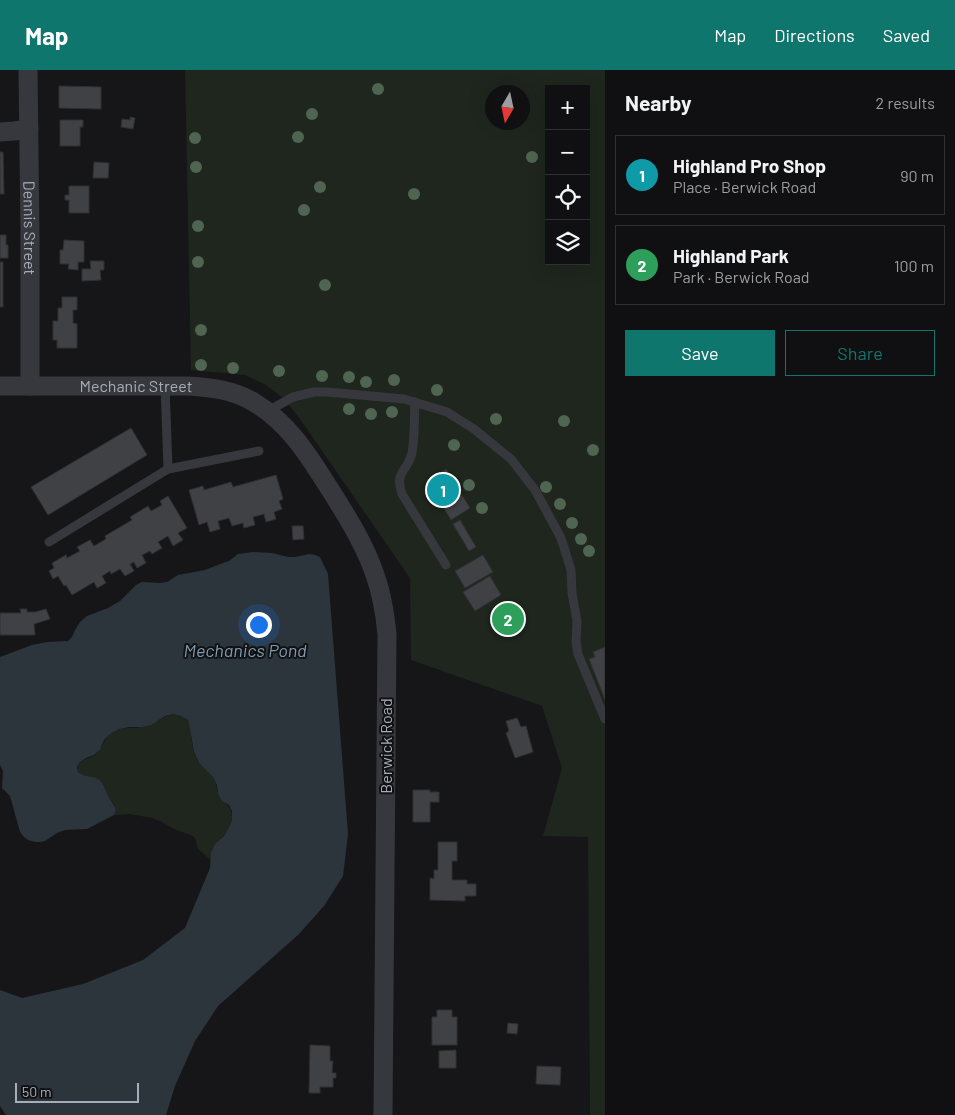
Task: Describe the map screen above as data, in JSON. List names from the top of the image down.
{
  "streets": {
    "street": ["Dennis Street", "Mechanic Street", "Berwick Road"]
  },
  "crossings": [
    ["Dennis Street", "Mechanic Street"],
    ["Mechanic Street", "Berwick Road"]
  ],
  "water": ["Mechanics Pond"],
  "scale_bar": "50 m",
  "north": "bottom",
  "page": {
    "header": "Map",
    "nav": ["Map", "Directions", "Saved"],
    "heading": ["Nearby", "2 results"],
    "map_buttons": ["+", "−"],
    "list": [
      {
        "mark": "1",
        "name": "Highland Pro Shop",
        "note": "Place · Berwick Road",
        "value": "90 m"
      },
      {
        "mark": "2",
        "name": "Highland Park",
        "note": "Park · Berwick Road",
        "value": "100 m"
      }
    ],
    "buttons": ["Save", "Share"],
    "pins": ["1", "2"],
    "scale": "50 m"
  }
}
